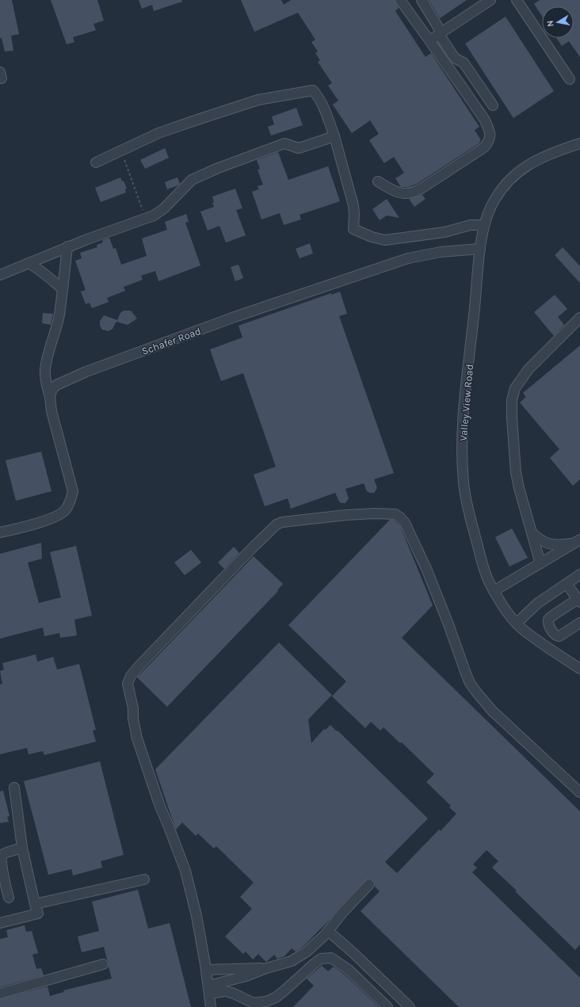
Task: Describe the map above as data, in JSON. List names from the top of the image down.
{
  "streets": {
    "street": ["Schafer Road", "Valley View Road"]
  },
  "crossings": [
    ["Schafer Road", "Valley View Road"]
  ],
  "north": "left"
}
